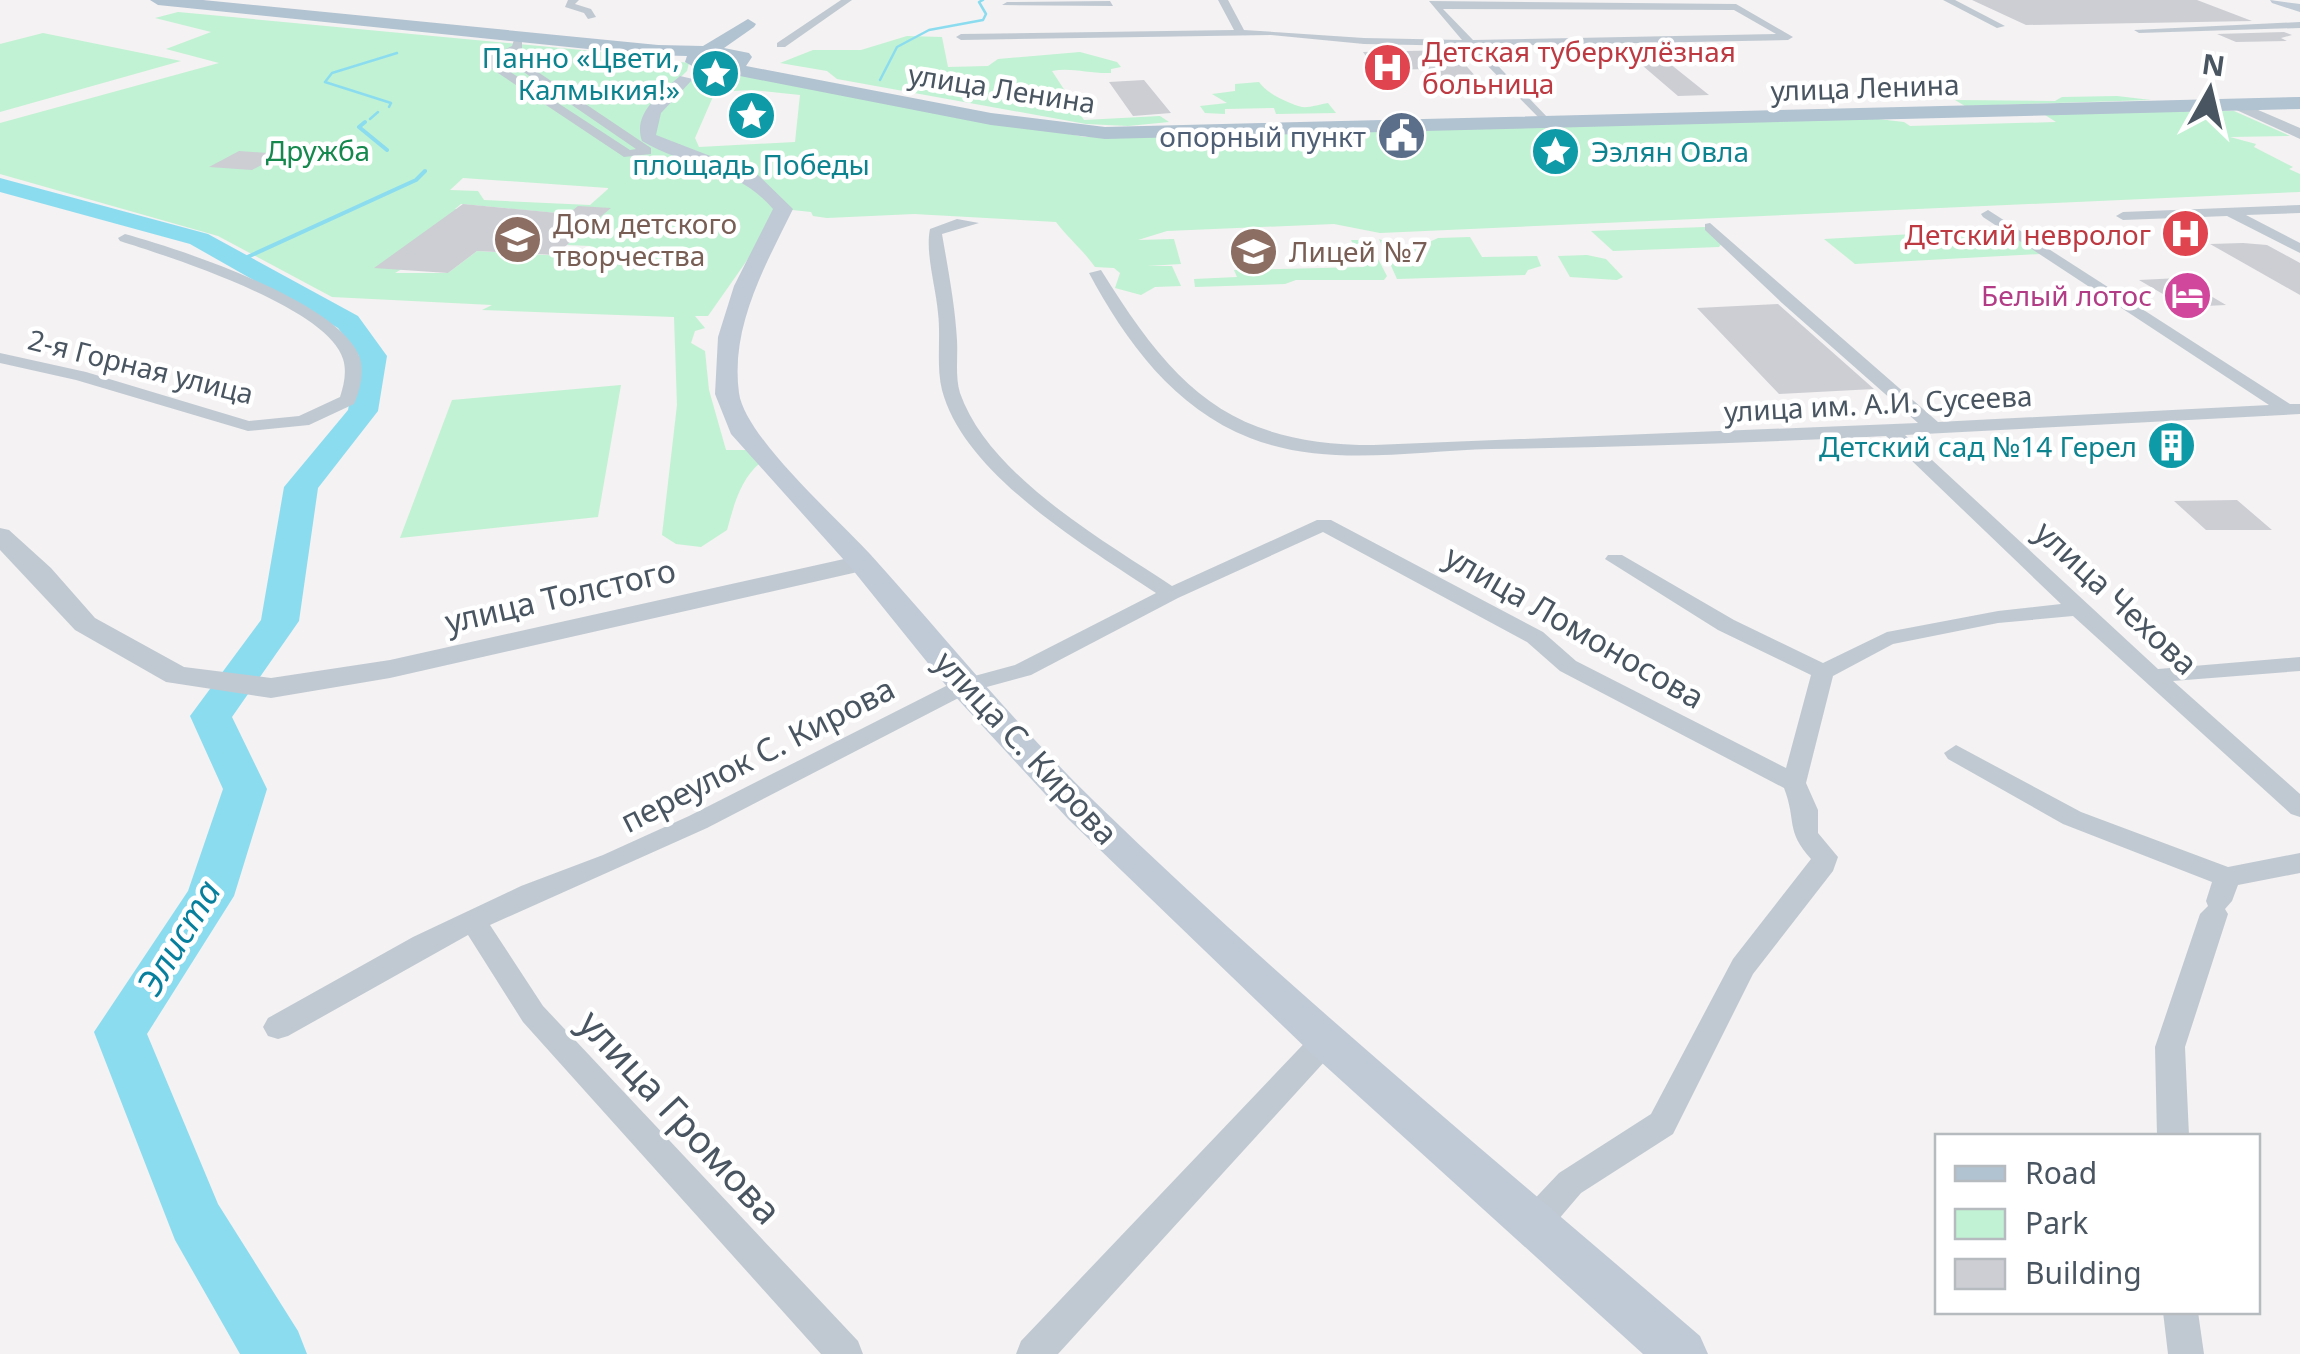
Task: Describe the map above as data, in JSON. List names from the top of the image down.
{
  "streets": {
    "main road": ["улица Ленина", "улица С. Кирова"],
    "street": [
      "2-я Горная улица",
      "улица им. А.И. Сусеева",
      "улица Толстого",
      "улица Чехова",
      "улица Ломоносова",
      "переулок С. Кирова",
      "улица Громова"
    ]
  },
  "crossings": [
    ["улица Ленина", "улица С. Кирова"],
    ["улица им. А.И. Сусеева", "улица Чехова"],
    ["улица Толстого", "улица С. Кирова"],
    ["улица Ломоносова", "переулок С. Кирова"],
    ["улица С. Кирова", "переулок С. Кирова"],
    ["переулок С. Кирова", "улица Громова"]
  ],
  "water": ["Элиста"],
  "parks": ["Дружба"],
  "places": {
    "hospital": ["Детская туберкулёзная больница", "Детский невролог"],
    "place": ["Панно «Цвети, Калмыкия!»", "площадь Победы", "Ээлян Овла"],
    "public building": ["опорный пункт"],
    "school or university": ["Дом детского творчества", "Лицей №7"],
    "hotel": ["Белый лотос"],
    "building": ["Детский сад №14 Герел"]
  },
  "legend": ["Road", "Park", "Building"],
  "north": "top"
}
